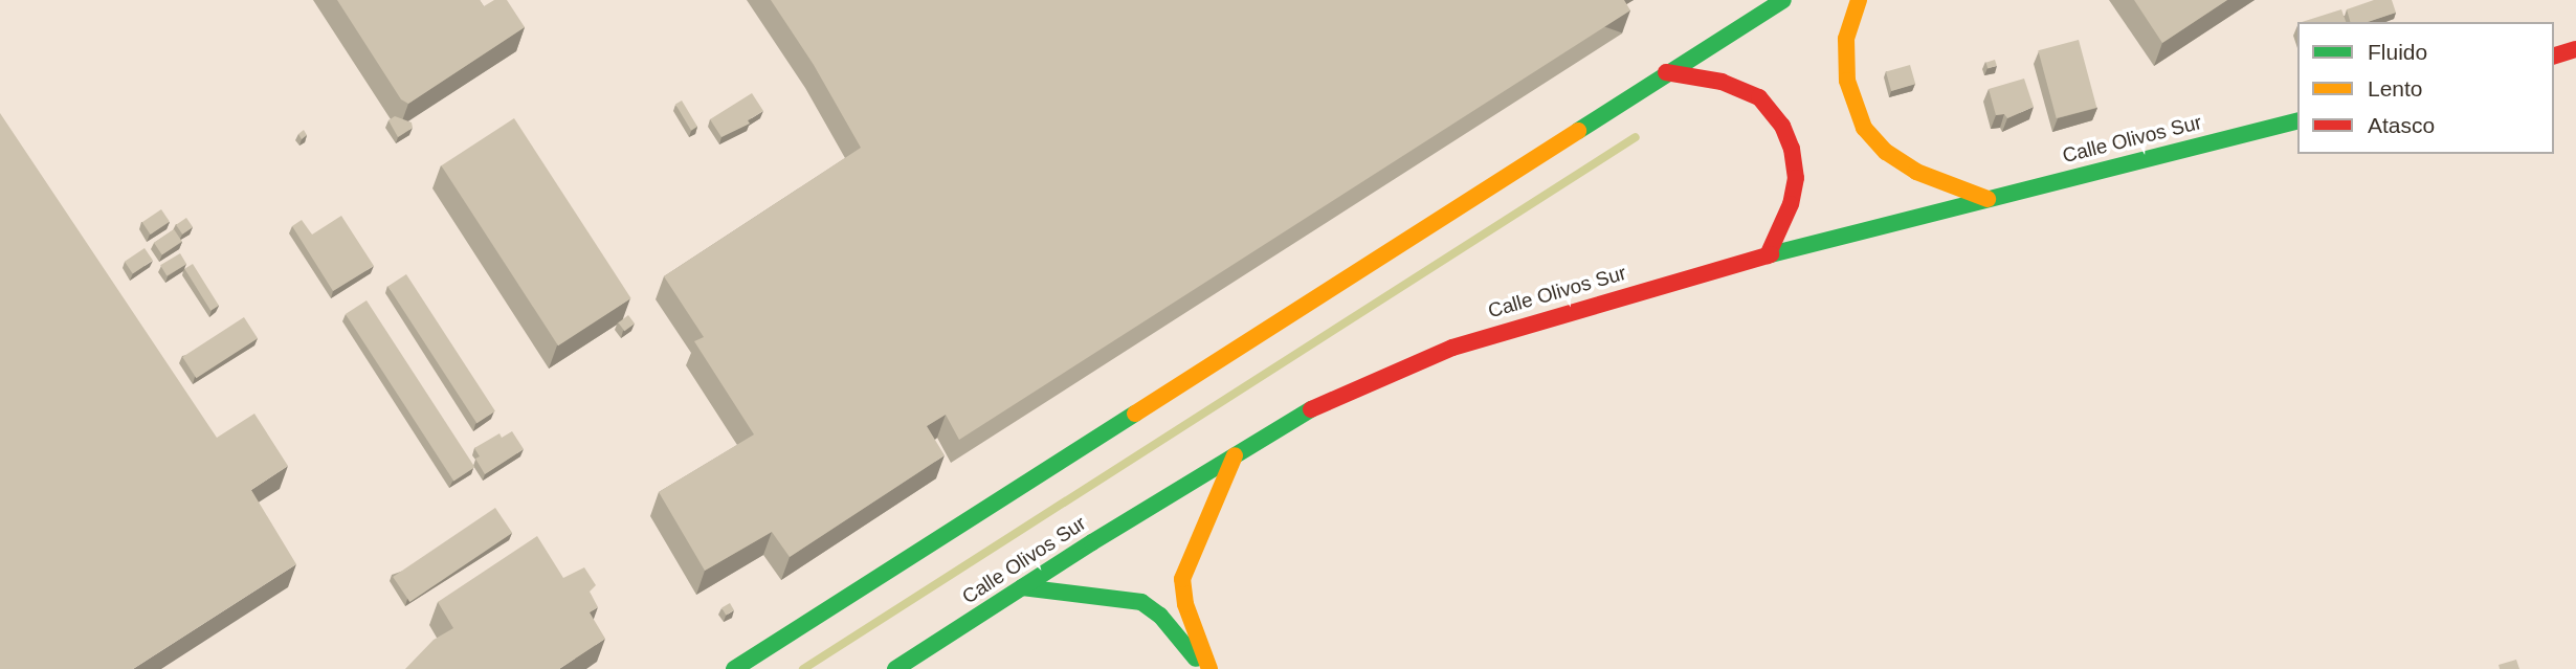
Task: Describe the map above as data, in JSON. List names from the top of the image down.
{
  "streets": {
    "main road": ["Calle Olivos Sur"]
  },
  "legend": ["Fluido", "Lento", "Atasco"]
}
